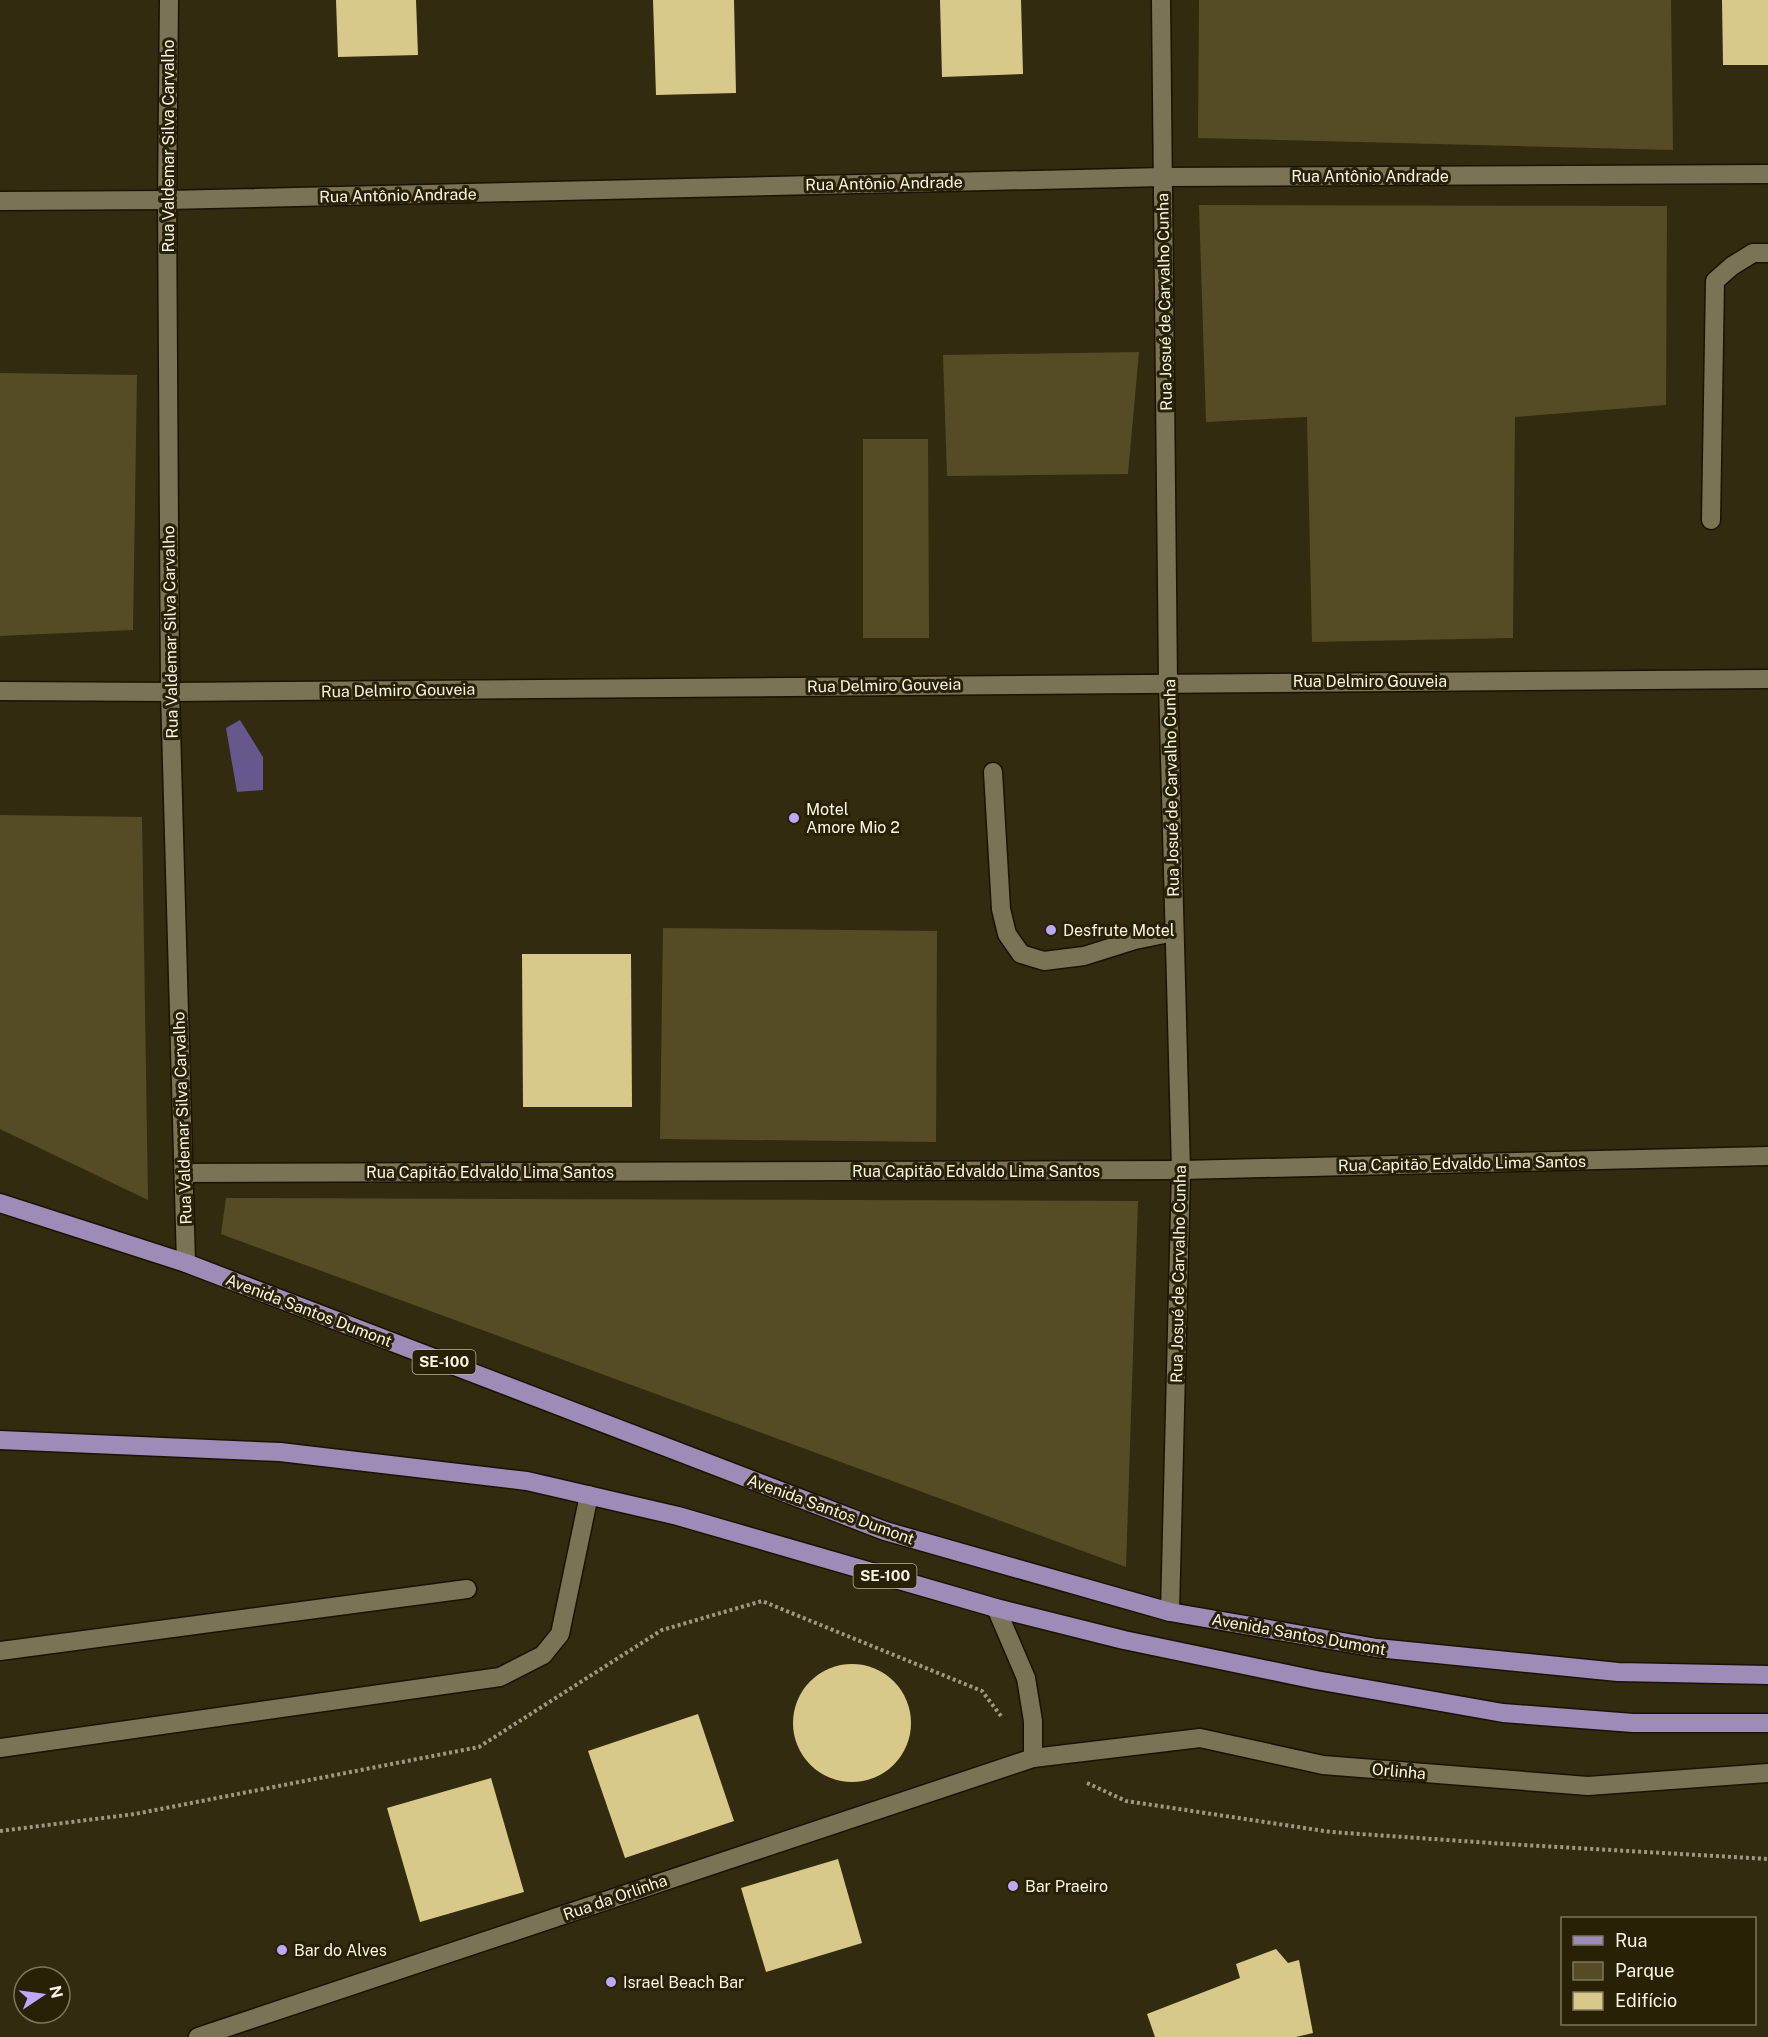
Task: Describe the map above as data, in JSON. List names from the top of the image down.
{
  "streets": {
    "main road": ["Avenida Santos Dumont", "SE-100"],
    "street": [
      "Rua Valdemar Silva Carvalho",
      "Rua Antônio Andrade",
      "Rua Josué de Carvalho Cunha",
      "Rua Delmiro Gouveia",
      "Rua Capitão Edvaldo Lima Santos",
      "Orlinha",
      "Rua da Orlinha"
    ]
  },
  "crossings": [
    ["Rua Valdemar Silva Carvalho", "Rua Antônio Andrade"],
    ["Rua Valdemar Silva Carvalho", "Rua Delmiro Gouveia"],
    ["Rua Valdemar Silva Carvalho", "Rua Capitão Edvaldo Lima Santos"],
    ["Rua Valdemar Silva Carvalho", "Avenida Santos Dumont"],
    ["Rua Antônio Andrade", "Rua Josué de Carvalho Cunha"],
    ["Rua Josué de Carvalho Cunha", "Rua Delmiro Gouveia"],
    ["Rua Josué de Carvalho Cunha", "Rua Capitão Edvaldo Lima Santos"],
    ["Rua Josué de Carvalho Cunha", "Avenida Santos Dumont"],
    ["Orlinha", "Rua da Orlinha"]
  ],
  "places": [
    "Motel Amore Mio 2",
    "Desfrute Motel",
    "Bar Praeiro",
    "Bar do Alves",
    "Israel Beach Bar"
  ],
  "legend": ["Rua", "Parque", "Edifício"],
  "north": "right"
}
